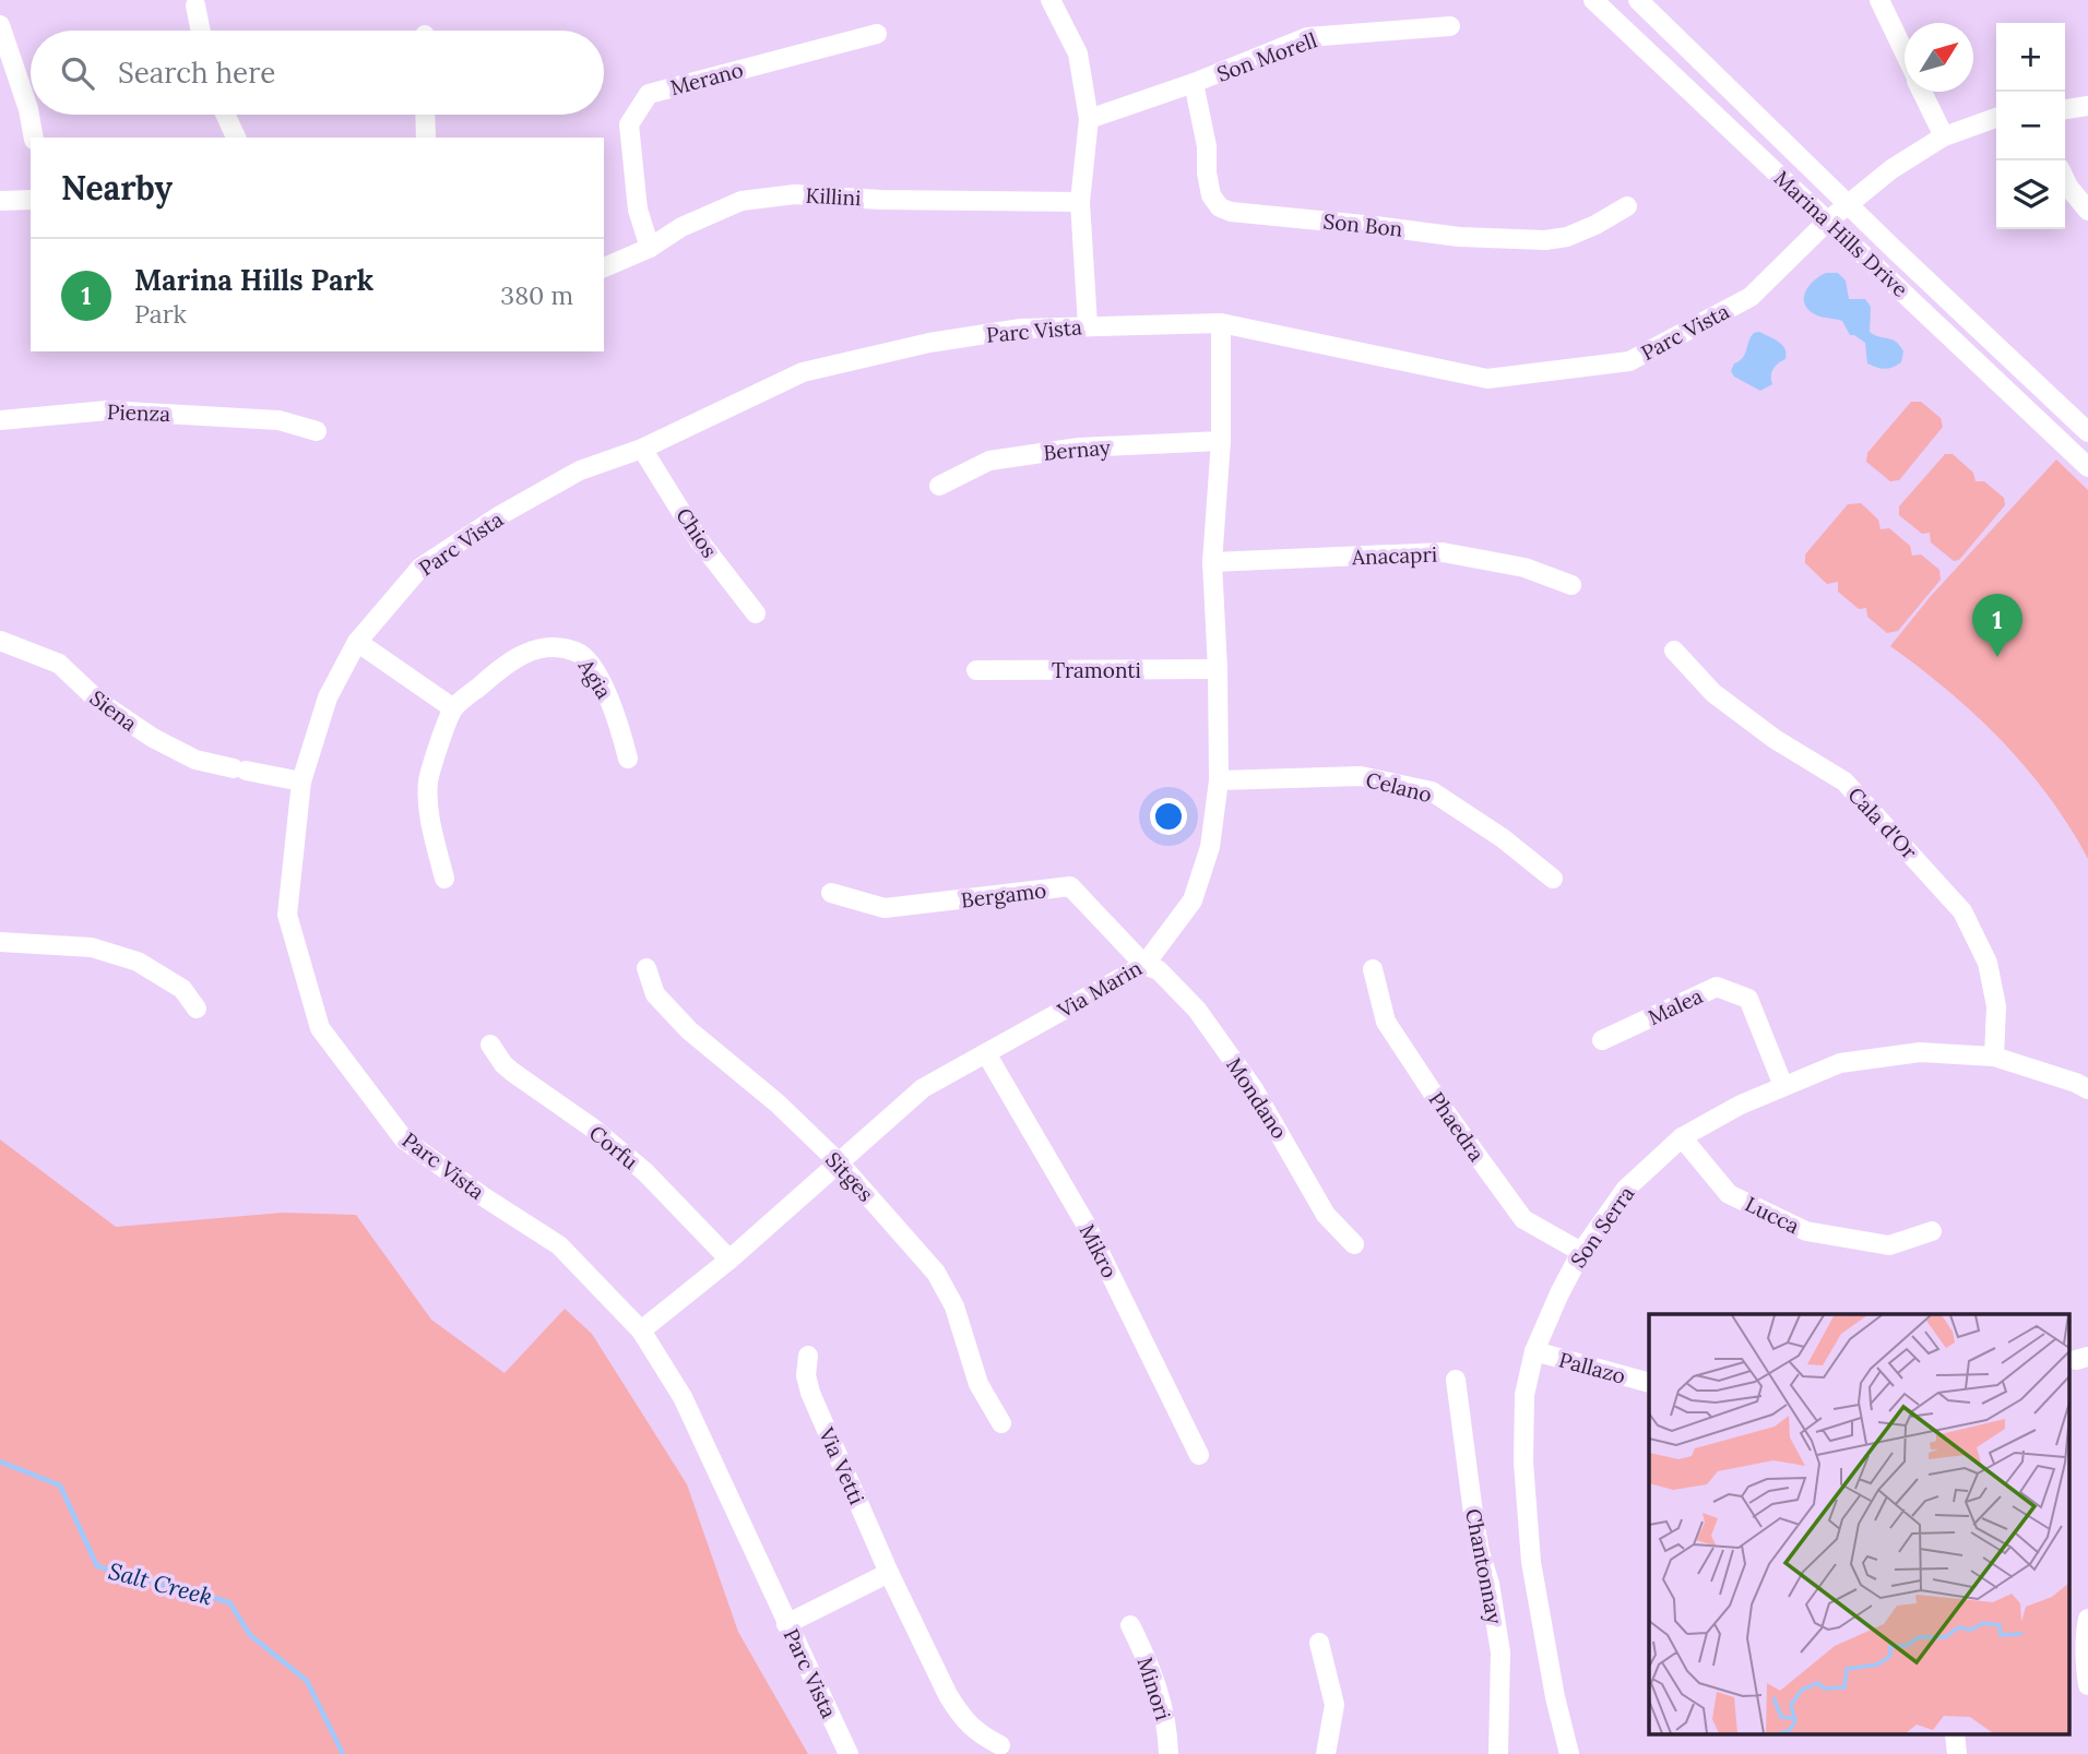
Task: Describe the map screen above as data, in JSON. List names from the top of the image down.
{
  "streets": {
    "street": [
      "Son Morell",
      "Merano",
      "Killini",
      "Son Bon",
      "Marina Hills Drive",
      "Parc Vista",
      "Pienza",
      "Bernay",
      "Chios",
      "Anacapri",
      "Tramonti",
      "Agia",
      "Siena",
      "Celano",
      "Cala d'Or",
      "Bergamo",
      "Via Marin",
      "Malea",
      "Mondano",
      "Phaedra",
      "Corfu",
      "Sitges",
      "Lucca",
      "Son Serra",
      "Mikro",
      "Pallazo",
      "Via Vetti",
      "Chantonnay",
      "Minori"
    ]
  },
  "crossings": [
    ["Son Morell", "Son Bon"],
    ["Merano", "Killini"],
    ["Marina Hills Drive", "Parc Vista"],
    ["Parc Vista", "Chios"],
    ["Parc Vista", "Siena"],
    ["Parc Vista", "Via Marin"],
    ["Bernay", "Via Marin"],
    ["Anacapri", "Via Marin"],
    ["Tramonti", "Via Marin"],
    ["Celano", "Via Marin"],
    ["Cala d'Or", "Son Serra"],
    ["Bergamo", "Via Marin"],
    ["Bergamo", "Mondano"],
    ["Via Marin", "Mondano"],
    ["Via Marin", "Corfu"],
    ["Via Marin", "Sitges"],
    ["Via Marin", "Mikro"],
    ["Malea", "Son Serra"],
    ["Phaedra", "Son Serra"],
    ["Lucca", "Son Serra"],
    ["Son Serra", "Pallazo"]
  ],
  "water": ["Salt Creek"],
  "north": "top right",
  "page": {
    "map_buttons": ["+", "−"],
    "search": "Search here",
    "heading": "Nearby",
    "list": [
      {
        "mark": "1",
        "name": "Marina Hills Park",
        "note": "Park",
        "value": "380 m"
      }
    ],
    "pins": "1"
  }
}
